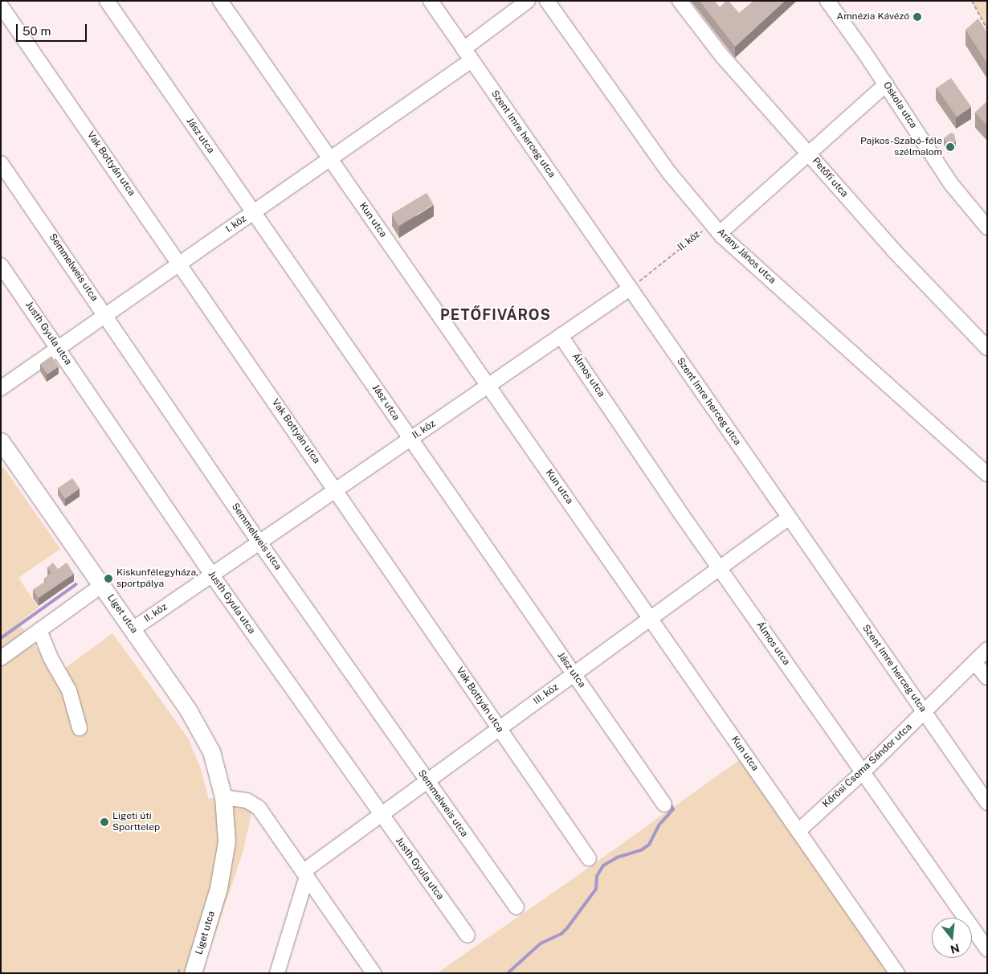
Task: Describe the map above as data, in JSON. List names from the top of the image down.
{
  "streets": {
    "main road": ["Liget utca"],
    "street": [
      "Oskola utca",
      "Szent Imre herceg utca",
      "Jász utca",
      "Vak Bottyán utca",
      "Petőfi utca",
      "Kun utca",
      "I. köz",
      "II. köz",
      "Arany János utca",
      "Semmelweis utca",
      "Justh Gyula utca",
      "Álmos utca",
      "III. köz",
      "Kőrösi Csoma Sándor utca"
    ]
  },
  "crossings": [
    ["Szent Imre herceg utca", "I. köz"],
    ["Szent Imre herceg utca", "II. köz"],
    ["Szent Imre herceg utca", "III. köz"],
    ["Szent Imre herceg utca", "Kőrösi Csoma Sándor utca"],
    ["Jász utca", "I. köz"],
    ["Jász utca", "II. köz"],
    ["Jász utca", "III. köz"],
    ["Vak Bottyán utca", "I. köz"],
    ["Vak Bottyán utca", "II. köz"],
    ["Vak Bottyán utca", "III. köz"],
    ["Kun utca", "I. köz"],
    ["Kun utca", "II. köz"],
    ["Kun utca", "III. köz"],
    ["Kun utca", "Kőrösi Csoma Sándor utca"],
    ["I. köz", "Semmelweis utca"],
    ["I. köz", "Justh Gyula utca"],
    ["II. köz", "Arany János utca"],
    ["II. köz", "Semmelweis utca"],
    ["II. köz", "Justh Gyula utca"],
    ["II. köz", "Álmos utca"],
    ["II. köz", "Liget utca"],
    ["Semmelweis utca", "III. köz"],
    ["Justh Gyula utca", "III. köz"],
    ["Álmos utca", "III. köz"],
    ["Álmos utca", "Kőrösi Csoma Sándor utca"]
  ],
  "districts": ["PETŐFIVÁROS"],
  "places": [
    "Amnézia Kávézó",
    "Pajkos-Szabó-féle szélmalom",
    "Kiskunfélegyháza, sportpálya",
    "Ligeti úti Sporttelep"
  ],
  "scale_bar": "50 m",
  "north": "bottom"
}
